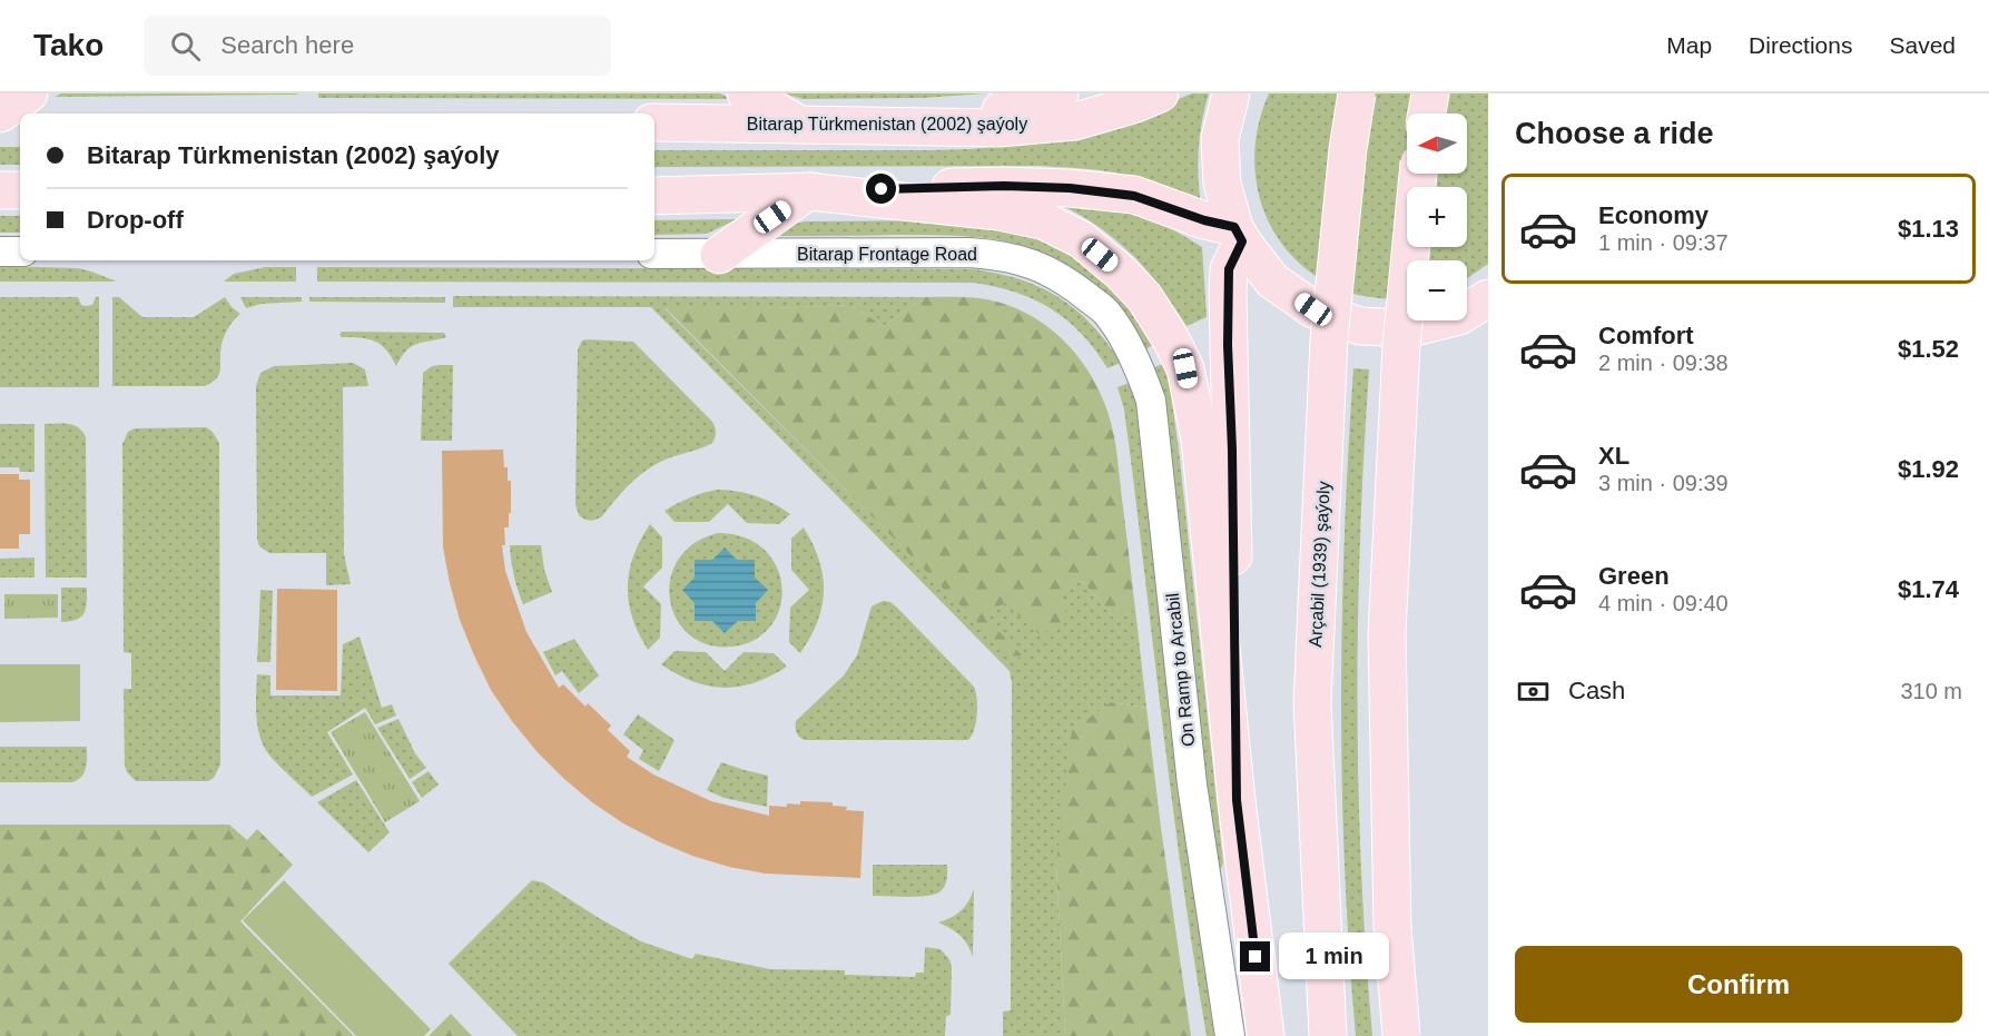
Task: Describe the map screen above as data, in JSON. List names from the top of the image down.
{
  "streets": {
    "main road": ["Bitarap Türkmenistan (2002) şaýoly", "Arçabil (1939) şaýoly"],
    "street": ["Bitarap Frontage Road", "On Ramp to Arcabil"]
  },
  "crossings": [
    ["Bitarap Frontage Road", "On Ramp to Arcabil"]
  ],
  "north": "left",
  "page": {
    "header": "Tako",
    "search": "Search here",
    "nav": ["Map", "Directions", "Saved"],
    "heading": "Choose a ride",
    "map_buttons": ["+", "−"],
    "banner": ["Bitarap Türkmenistan (2002) şaýoly", "Drop-off"],
    "list": [
      {
        "name": "Economy",
        "note": "1 min · 09:37",
        "value": "$1.13"
      },
      {
        "name": "Comfort",
        "note": "2 min · 09:38",
        "value": "$1.52"
      },
      {
        "name": "XL",
        "note": "3 min · 09:39",
        "value": "$1.92"
      },
      {
        "name": "Green",
        "note": "4 min · 09:40",
        "value": "$1.74"
      }
    ],
    "pay": ["Cash", "310 m"],
    "bubble": "1 min",
    "buttons": "Confirm"
  }
}
